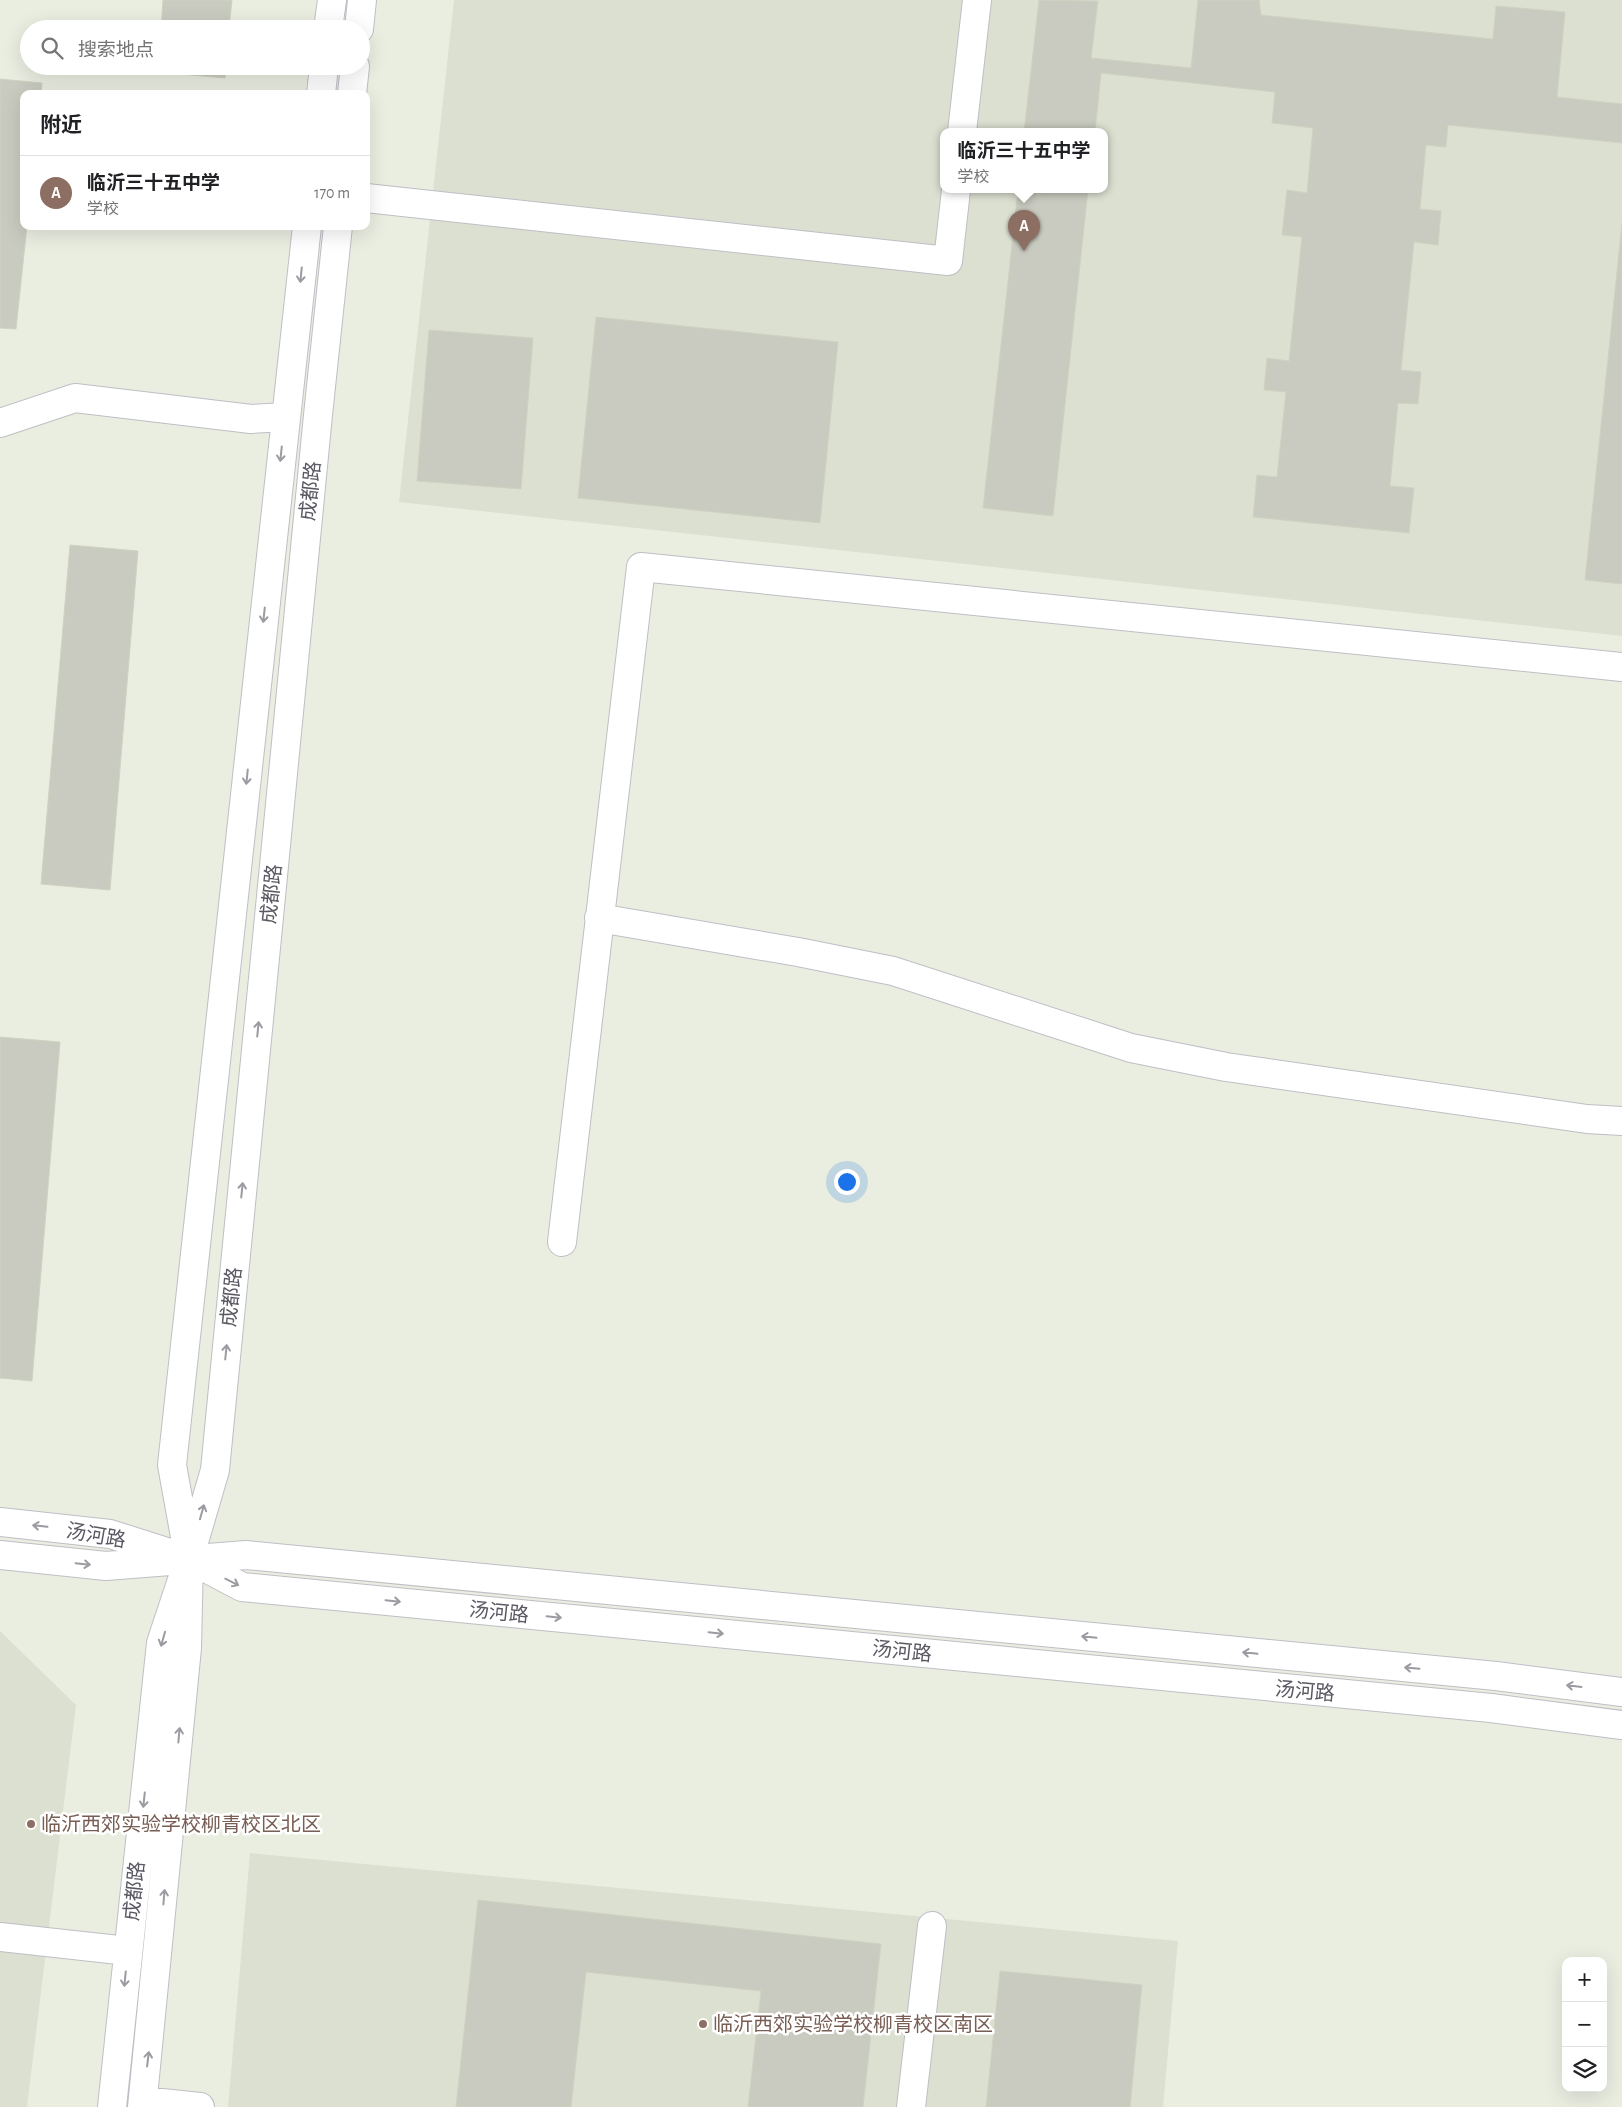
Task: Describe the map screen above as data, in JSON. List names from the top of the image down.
{
  "streets": {
    "street": ["成都路", "汤河路"]
  },
  "crossings": [
    ["成都路", "汤河路"]
  ],
  "places": ["临沂西郊实验学校柳青校区北区", "临沂西郊实验学校柳青校区南区"],
  "page": {
    "search": "搜索地点",
    "heading": "附近",
    "popup": ["临沂三十五中学", "学校"],
    "list": [
      {
        "mark": "A",
        "name": "临沂三十五中学",
        "note": "学校",
        "value": "170 m"
      }
    ],
    "pins": "A",
    "map_buttons": ["+", "−"]
  }
}
